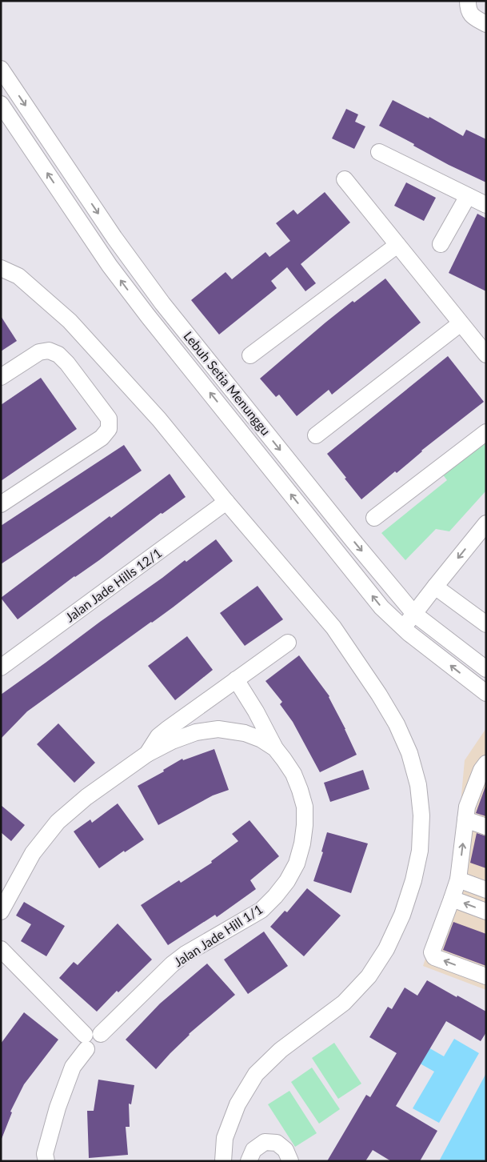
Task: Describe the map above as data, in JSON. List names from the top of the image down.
{
  "streets": {
    "street": ["Lebuh Setia Menunggu", "Jalan Jade Hills 12/1", "Jalan Jade Hill 1/1"]
  }
}
